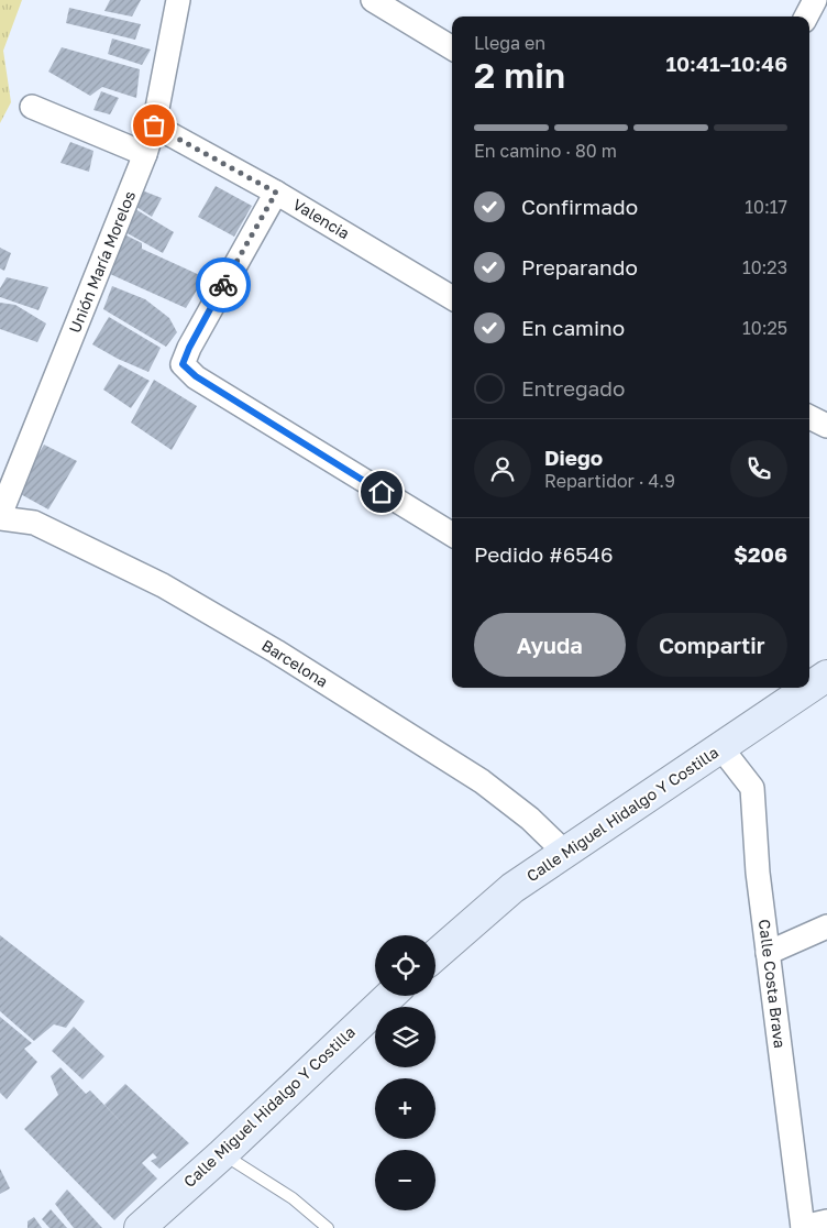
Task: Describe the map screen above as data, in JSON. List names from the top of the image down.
{
  "streets": {
    "street": [
      "Valencia",
      "Unión María Morelos",
      "Barcelona",
      "Calle Miguel Hidalgo Y Costilla",
      "Calle Costa Brava"
    ]
  },
  "crossings": [
    ["Valencia", "Unión María Morelos"],
    ["Unión María Morelos", "Barcelona"],
    ["Barcelona", "Calle Miguel Hidalgo Y Costilla"],
    ["Calle Miguel Hidalgo Y Costilla", "Calle Costa Brava"]
  ],
  "page": {
    "heading": ["2 min", "Llega en", "10:41–10:46"],
    "panel": [
      "Diego",
      "Repartidor · 4.9",
      "Pedido #6546",
      "$206"
    ],
    "bar": "En camino · 80 m",
    "list": [
      ["Confirmado", "10:17"],
      ["Preparando", "10:23"],
      ["En camino", "10:25"],
      "Entregado"
    ],
    "buttons": ["Ayuda", "Compartir"],
    "map_buttons": ["+", "−"]
  }
}
